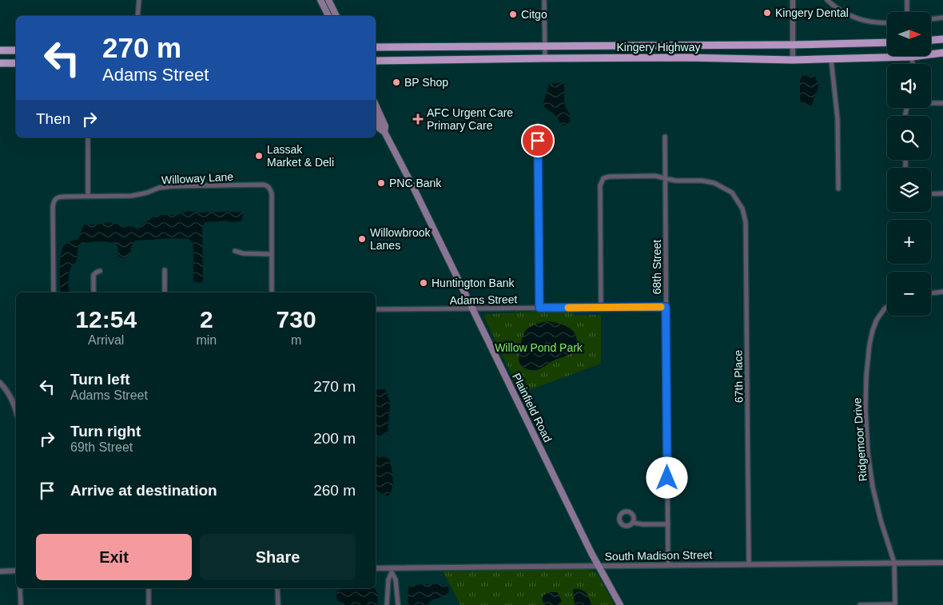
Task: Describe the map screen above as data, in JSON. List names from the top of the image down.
{
  "streets": {
    "highway": ["Kingery Highway"],
    "main road": ["Plainfield Road"],
    "street": [
      "Willoway Lane",
      "68th Street",
      "Adams Street",
      "67th Place",
      "Ridgemoor Drive",
      "South Madison Street"
    ]
  },
  "crossings": [
    ["68th Street", "Adams Street"],
    ["68th Street", "67th Place"],
    ["68th Street", "South Madison Street"],
    ["Adams Street", "Plainfield Road"],
    ["67th Place", "South Madison Street"],
    ["Plainfield Road", "South Madison Street"],
    ["Ridgemoor Drive", "South Madison Street"]
  ],
  "parks": ["Willow Pond Park"],
  "places": {
    "other": [
      "Kingery Dental",
      "Citgo",
      "BP Shop",
      "Lassak Market & Deli",
      "PNC Bank",
      "Willowbrook Lanes",
      "Huntington Bank"
    ],
    "health": ["AFC Urgent Care Primary Care"]
  },
  "north": "right",
  "page": {
    "map_buttons": ["+", "−"],
    "turn": ["270 m", "Adams Street"],
    "then": "Then",
    "eta": [
      "12:54",
      "Arrival",
      "2",
      "min",
      "730",
      "m"
    ],
    "list": [
      {
        "name": "Turn left",
        "note": "Adams Street",
        "value": "270 m"
      },
      {
        "name": "Turn right",
        "note": "69th Street",
        "value": "200 m"
      },
      {
        "name": "Arrive at destination",
        "value": "260 m"
      }
    ],
    "buttons": ["Exit", "Share"]
  }
}
